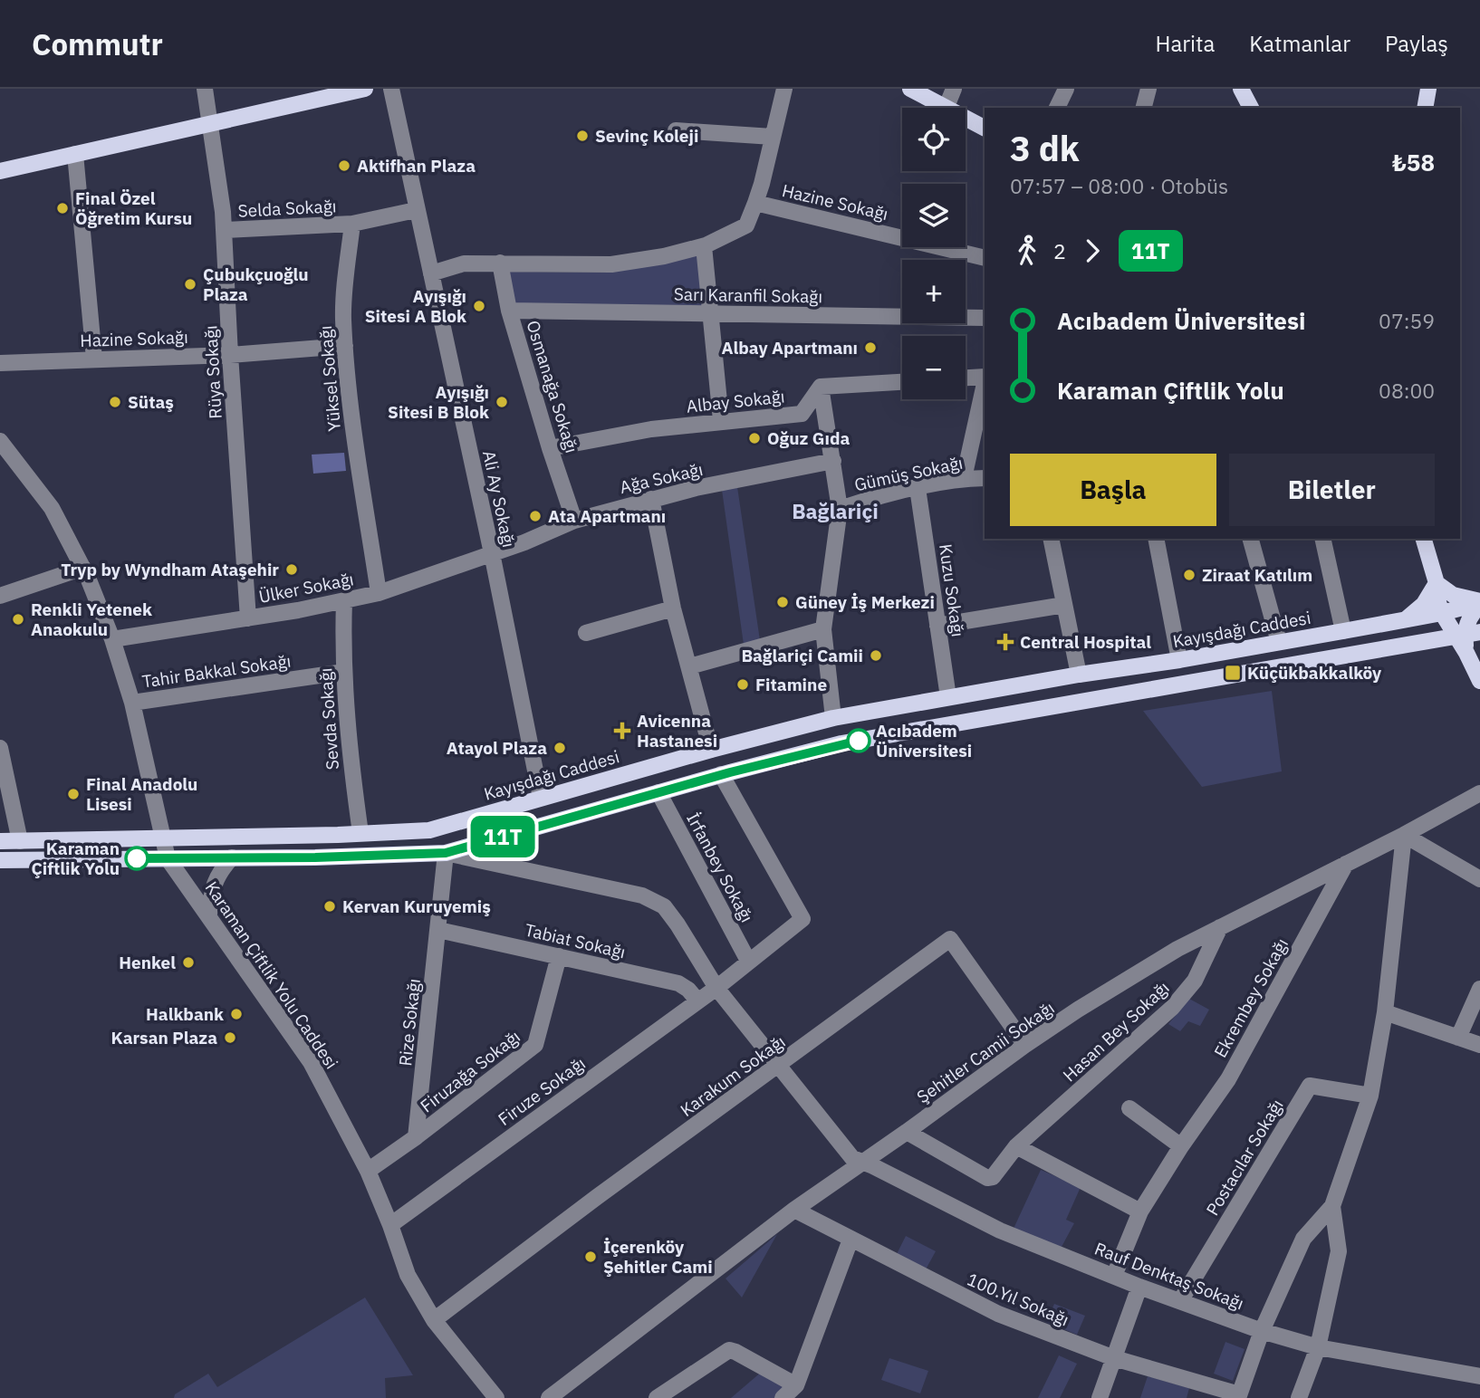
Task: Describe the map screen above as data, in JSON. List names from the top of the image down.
{
  "streets": {
    "main road": ["Kayışdağı Caddesi"],
    "street": [
      "Hazine Sokağı",
      "Selda Sokağı",
      "Sarı Karanfil Sokağı",
      "Rüya Sokağı",
      "Yüksel Sokağı",
      "Osmanağa Sokağı",
      "Albay Sokağı",
      "Gümüş Sokağı",
      "Ağa Sokağı",
      "Ali Ay Sokağı",
      "Ülker Sokağı",
      "Kuzu Sokağı",
      "Tahir Bakkal Sokağı",
      "Sevda Sokağı",
      "İrfanbey Sokağı",
      "Tabiat Sokağı",
      "Karaman Çiftlik Yolu Caddesi",
      "Ekrembey Sokağı",
      "Rize Sokağı",
      "Hasan Bey Sokağı",
      "Şehitler Camii Sokağı",
      "Firuzağa Sokağı",
      "Karakum Sokağı",
      "Firuze Sokağı",
      "Postacılar Sokağı",
      "Rauf Denktaş Sokağı",
      "100.Yıl Sokağı"
    ]
  },
  "crossings": [
    ["Hazine Sokağı", "Rüya Sokağı"],
    ["Hazine Sokağı", "Yüksel Sokağı"],
    ["Hazine Sokağı", "Osmanağa Sokağı"],
    ["Hazine Sokağı", "Ali Ay Sokağı"],
    ["Selda Sokağı", "Rüya Sokağı"],
    ["Selda Sokağı", "Yüksel Sokağı"],
    ["Sarı Karanfil Sokağı", "Osmanağa Sokağı"],
    ["Rüya Sokağı", "Ülker Sokağı"],
    ["Yüksel Sokağı", "Ülker Sokağı"],
    ["Osmanağa Sokağı", "Albay Sokağı"],
    ["Osmanağa Sokağı", "Ağa Sokağı"],
    ["Gümüş Sokağı", "Kuzu Sokağı"],
    ["Ağa Sokağı", "Ali Ay Sokağı"],
    ["Ağa Sokağı", "Ülker Sokağı"],
    ["Ali Ay Sokağı", "Ülker Sokağı"],
    ["Ali Ay Sokağı", "Kayışdağı Caddesi"],
    ["Ülker Sokağı", "Sevda Sokağı"],
    ["Ülker Sokağı", "Karaman Çiftlik Yolu Caddesi"],
    ["Kuzu Sokağı", "Kayışdağı Caddesi"],
    ["Kayışdağı Caddesi", "Sevda Sokağı"],
    ["Kayışdağı Caddesi", "Karaman Çiftlik Yolu Caddesi"],
    ["Tahir Bakkal Sokağı", "Sevda Sokağı"],
    ["Tahir Bakkal Sokağı", "Karaman Çiftlik Yolu Caddesi"],
    ["İrfanbey Sokağı", "Firuze Sokağı"],
    ["Tabiat Sokağı", "Rize Sokağı"],
    ["Tabiat Sokağı", "Firuzağa Sokağı"],
    ["Tabiat Sokağı", "Firuze Sokağı"],
    ["Karaman Çiftlik Yolu Caddesi", "Karakum Sokağı"],
    ["Karaman Çiftlik Yolu Caddesi", "Firuze Sokağı"],
    ["Ekrembey Sokağı", "Şehitler Camii Sokağı"],
    ["Ekrembey Sokağı", "Rauf Denktaş Sokağı"],
    ["Rize Sokağı", "Firuzağa Sokağı"],
    ["Hasan Bey Sokağı", "Şehitler Camii Sokağı"],
    ["Şehitler Camii Sokağı", "Karakum Sokağı"],
    ["Şehitler Camii Sokağı", "Rauf Denktaş Sokağı"],
    ["Şehitler Camii Sokağı", "100.Yıl Sokağı"],
    ["Postacılar Sokağı", "Rauf Denktaş Sokağı"]
  ],
  "districts": ["Bağlariçi"],
  "places": {
    "other": [
      "Sevinç Koleji",
      "Aktifhan Plaza",
      "Final Özel Öğretim Kursu",
      "Çubukçuoğlu Plaza",
      "Ayışığı Sitesi A Blok",
      "Albay Apartmanı",
      "Sütaş",
      "Ayışığı Sitesi B Blok",
      "Oğuz Gıda",
      "Ata Apartmanı",
      "Tryp by Wyndham Ataşehir",
      "Ziraat Katılım",
      "Güney İş Merkezi",
      "Renkli Yetenek Anaokulu",
      "Bağlariçi Camii",
      "Fitamine",
      "Acıbadem Üniversitesi",
      "Atayol Plaza",
      "Final Anadolu Lisesi",
      "Karaman Çiftlik Yolu",
      "Kervan Kuruyemiş",
      "Henkel",
      "Halkbank",
      "Karsan Plaza",
      "İçerenköy Şehitler Cami"
    ],
    "health": ["Central Hospital", "Avicenna Hastanesi"],
    "transit": ["Küçükbakkalköy"]
  },
  "lines": ["bus line 11T"],
  "page": {
    "header": "Commutr",
    "nav": ["Harita", "Katmanlar", "Paylaş"],
    "on_map": "11T",
    "map_buttons": ["+", "−"],
    "heading": ["3 dk", "07:57 – 08:00 · Otobüs", "₺58"],
    "legs": ["2", "11T"],
    "list": [
      {
        "name": "Acıbadem Üniversitesi",
        "value": "07:59"
      },
      {
        "name": "Karaman Çiftlik Yolu",
        "value": "08:00"
      }
    ],
    "buttons": ["Başla", "Biletler"]
  }
}
